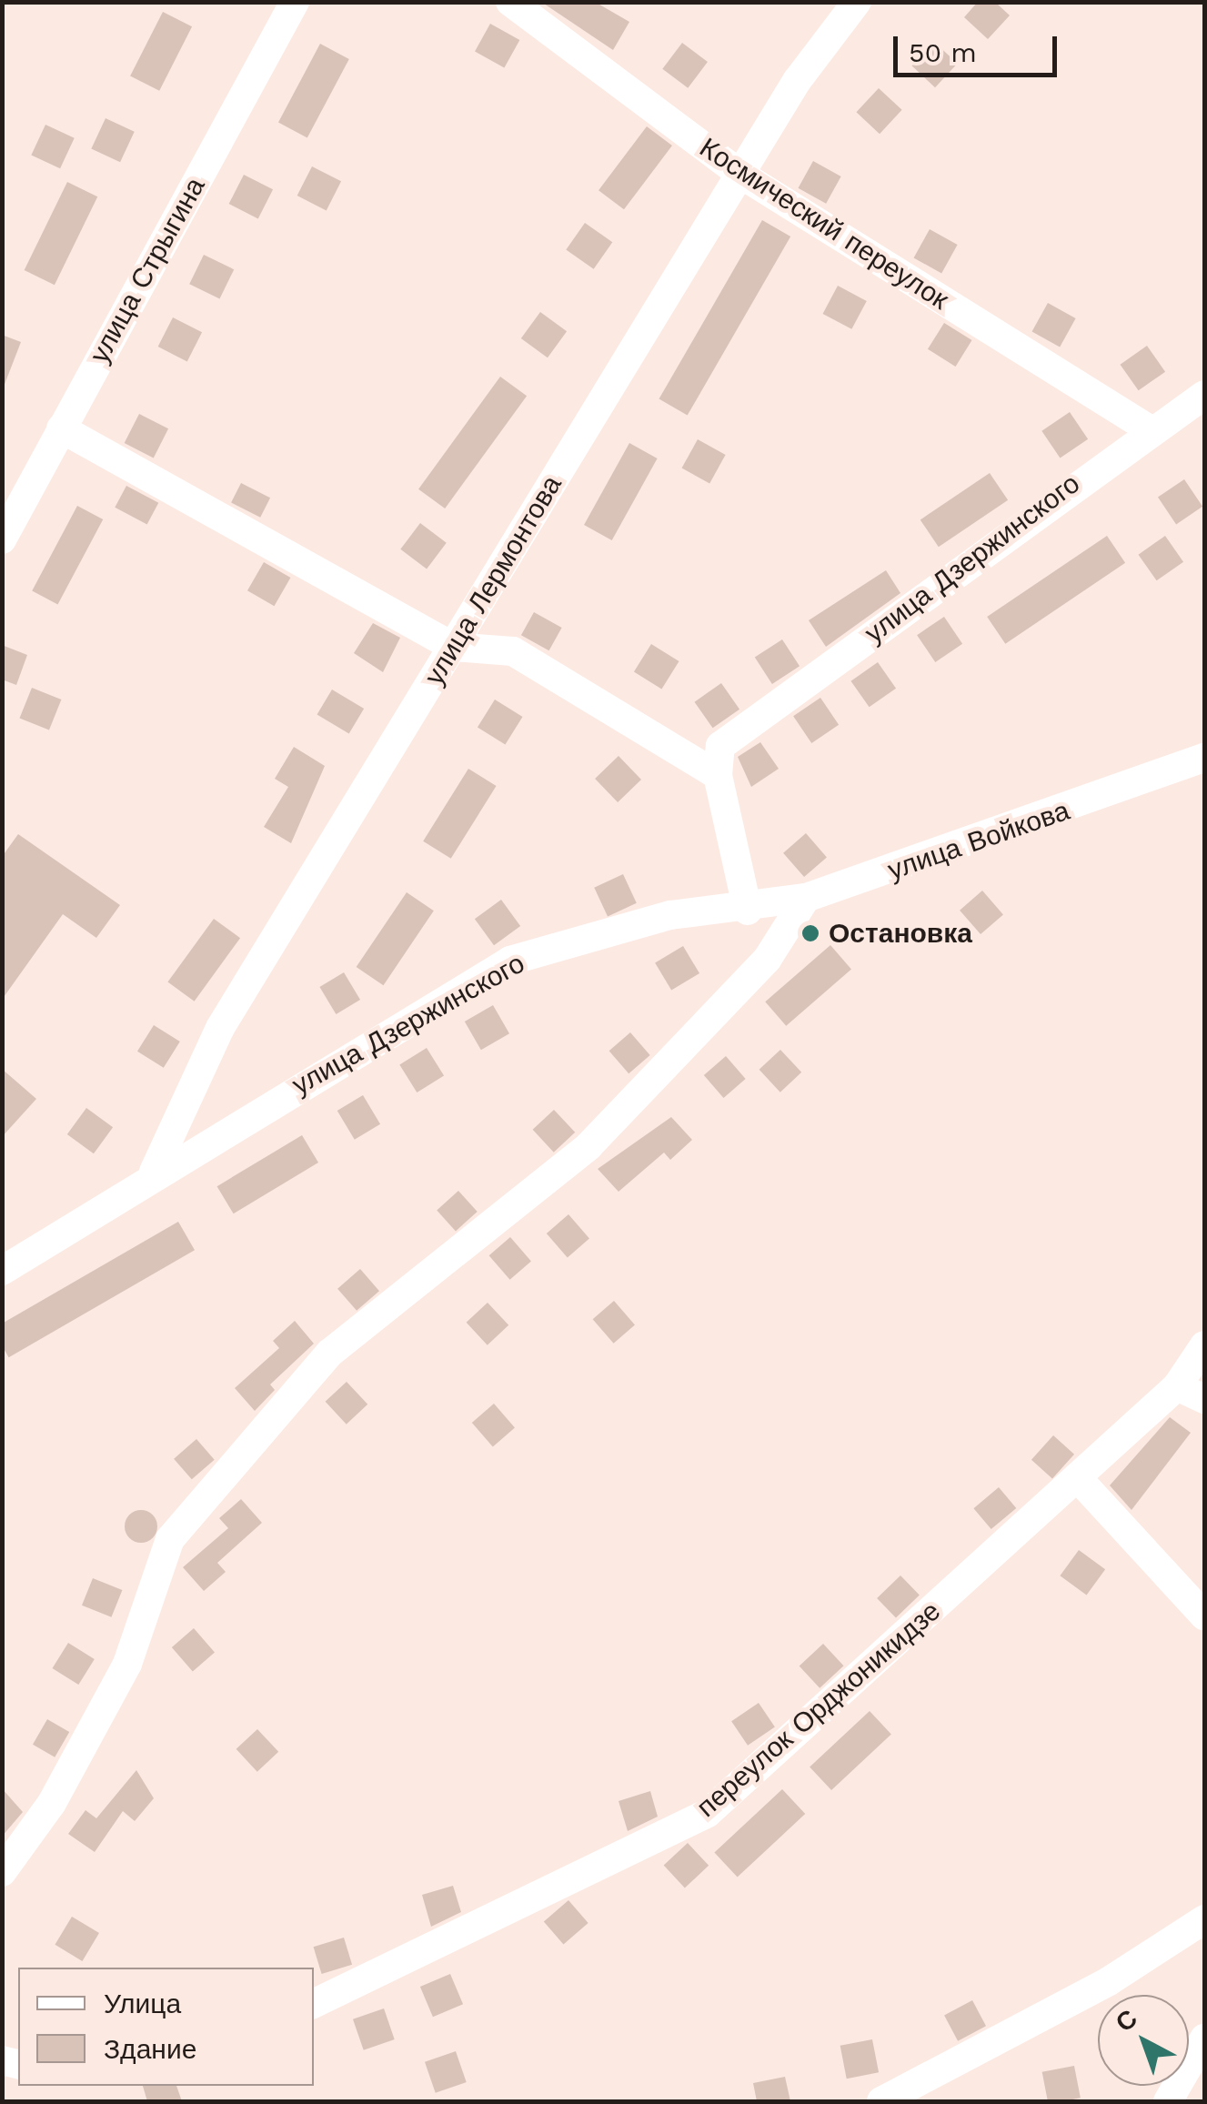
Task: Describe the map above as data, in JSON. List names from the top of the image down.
{
  "streets": {
    "street": [
      "Космический переулок",
      "улица Стрыгина",
      "улица Дзержинского",
      "улица Лермонтова",
      "улица Войкова",
      "переулок Орджоникидзе"
    ]
  },
  "crossings": [
    ["Космический переулок", "улица Дзержинского"],
    ["Космический переулок", "улица Лермонтова"],
    ["улица Дзержинского", "улица Лермонтова"],
    ["улица Дзержинского", "улица Войкова"]
  ],
  "places": ["Остановка"],
  "legend": ["Улица", "Здание"],
  "scale_bar": "50 m",
  "north": "top left"
}
